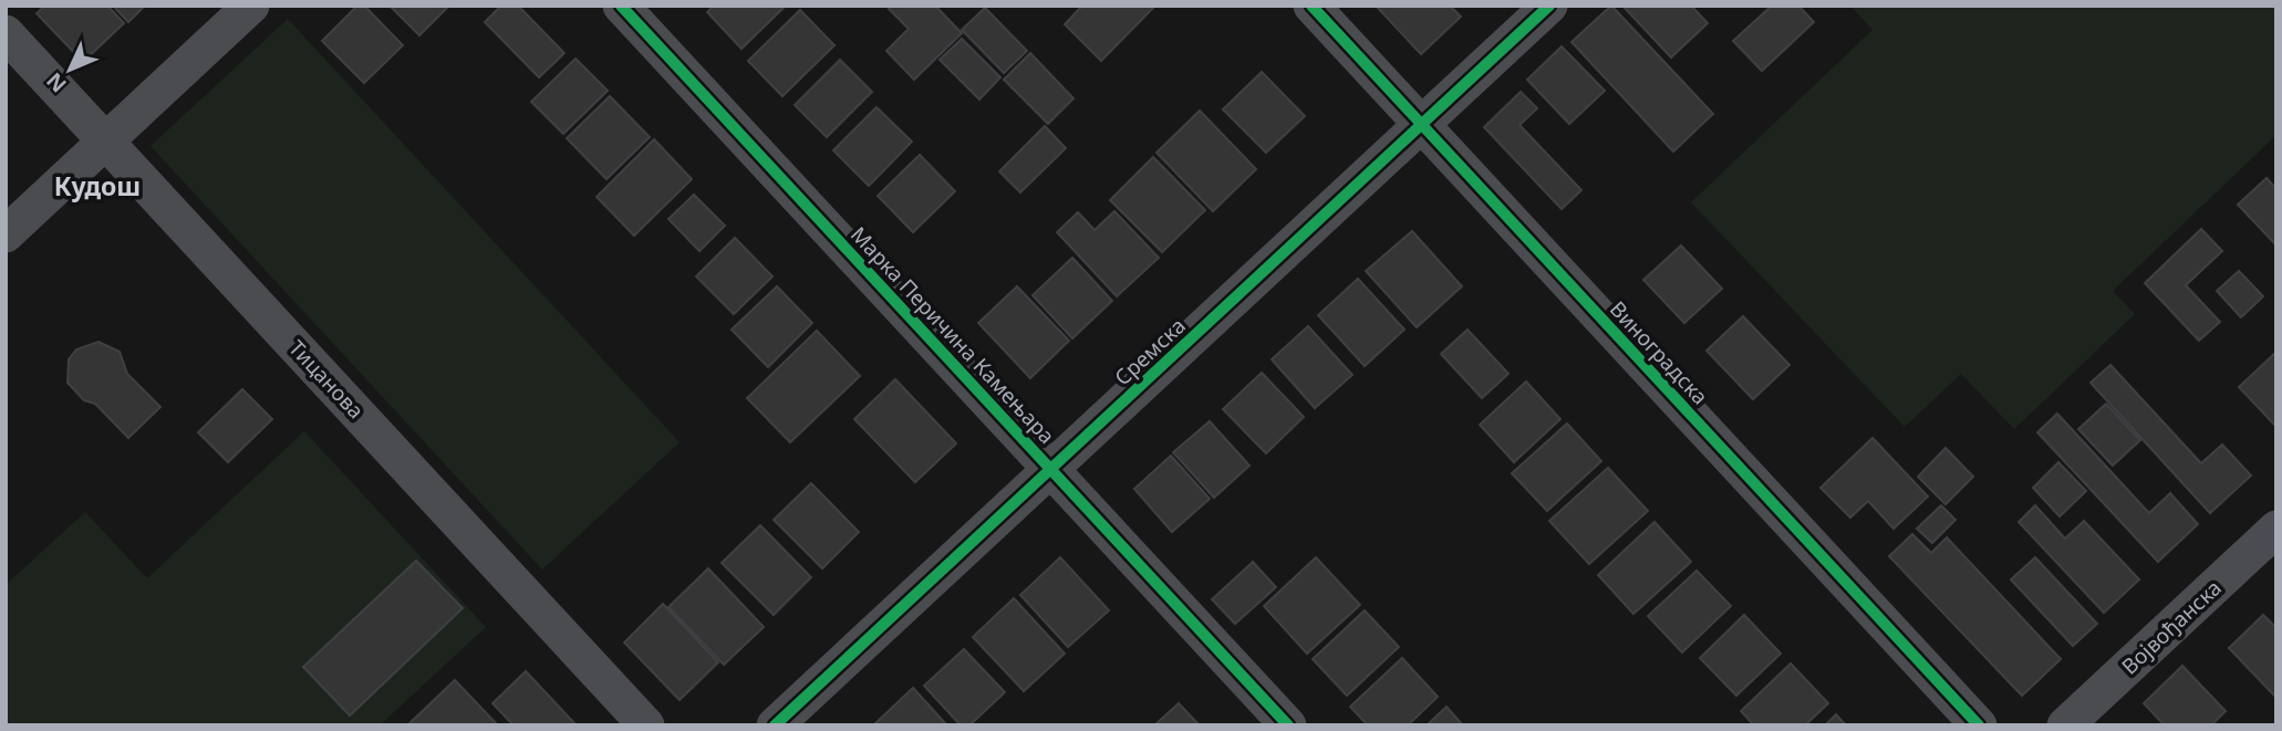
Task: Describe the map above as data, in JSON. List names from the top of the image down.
{
  "streets": {
    "street": [
      "Марка Перичина Камењара",
      "Сремска",
      "Виноградска",
      "Тицанова",
      "Војвођанска"
    ]
  },
  "crossings": [
    ["Марка Перичина Камењара", "Сремска"],
    ["Сремска", "Виноградска"]
  ],
  "districts": ["Кудош"],
  "north": "bottom left"
}
